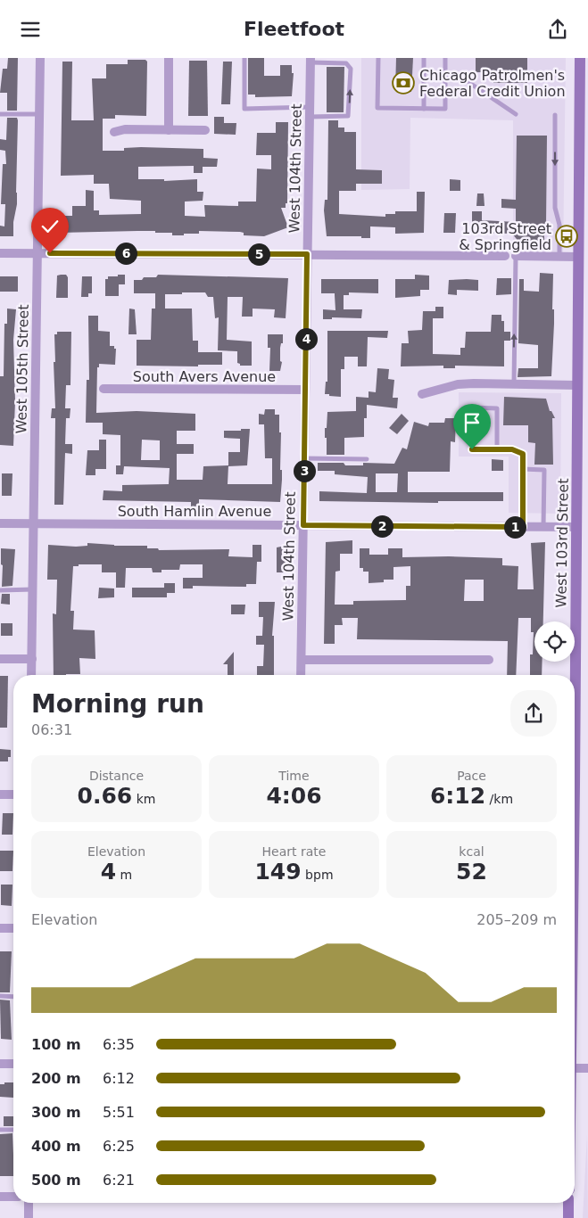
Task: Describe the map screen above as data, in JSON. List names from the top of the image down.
{
  "streets": {
    "main road": ["West 103rd Street"],
    "street": [
      "West 104th Street",
      "West 105th Street",
      "South Avers Avenue",
      "South Hamlin Avenue"
    ]
  },
  "crossings": [
    ["West 104th Street", "South Avers Avenue"],
    ["West 104th Street", "South Hamlin Avenue"],
    ["West 105th Street", "South Hamlin Avenue"],
    ["South Hamlin Avenue", "West 103rd Street"]
  ],
  "places": {
    "bank": ["Chicago Patrolmen's Federal Credit Union"],
    "bus stop": ["103rd Street & Springfield"]
  },
  "page": {
    "header": "Fleetfoot",
    "pins": [
      "6",
      "5",
      "4",
      "3",
      "2",
      "1"
    ],
    "heading": ["Morning run", "06:31"],
    "stats": [
      ["Distance", "0.66 km"],
      ["Time", "4:06"],
      ["Pace", "6:12 /km"],
      ["Elevation", "4 m"],
      ["Heart rate", "149 bpm"],
      ["kcal", "52"]
    ],
    "chart": ["Elevation", "205–209 m"],
    "list": [
      {
        "name": "100 m",
        "note": "6:35"
      },
      {
        "name": "200 m",
        "note": "6:12"
      },
      {
        "name": "300 m",
        "note": "5:51"
      },
      {
        "name": "400 m",
        "note": "6:25"
      },
      {
        "name": "500 m",
        "note": "6:21"
      }
    ]
  }
}
